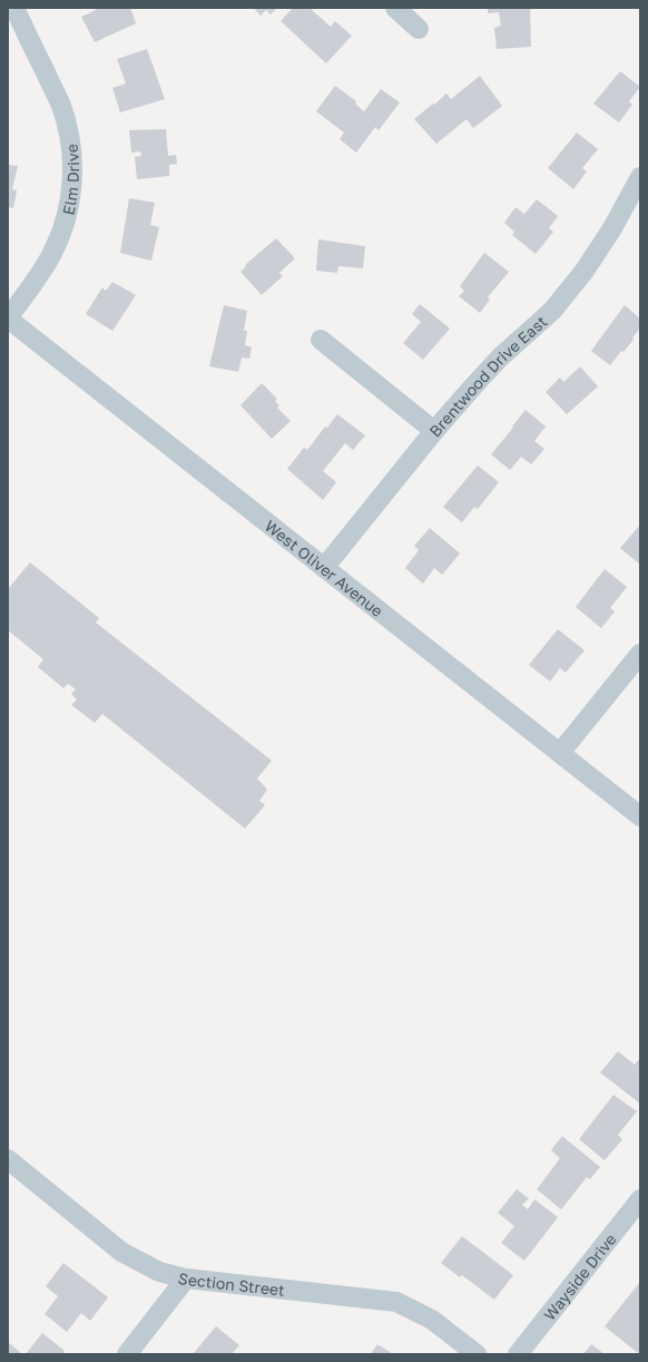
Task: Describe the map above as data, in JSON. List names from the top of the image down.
{
  "streets": {
    "street": [
      "Elm Drive",
      "Brentwood Drive East",
      "West Oliver Avenue",
      "Wayside Drive",
      "Section Street"
    ]
  },
  "crossings": [
    ["Elm Drive", "West Oliver Avenue"],
    ["Brentwood Drive East", "West Oliver Avenue"]
  ]
}
